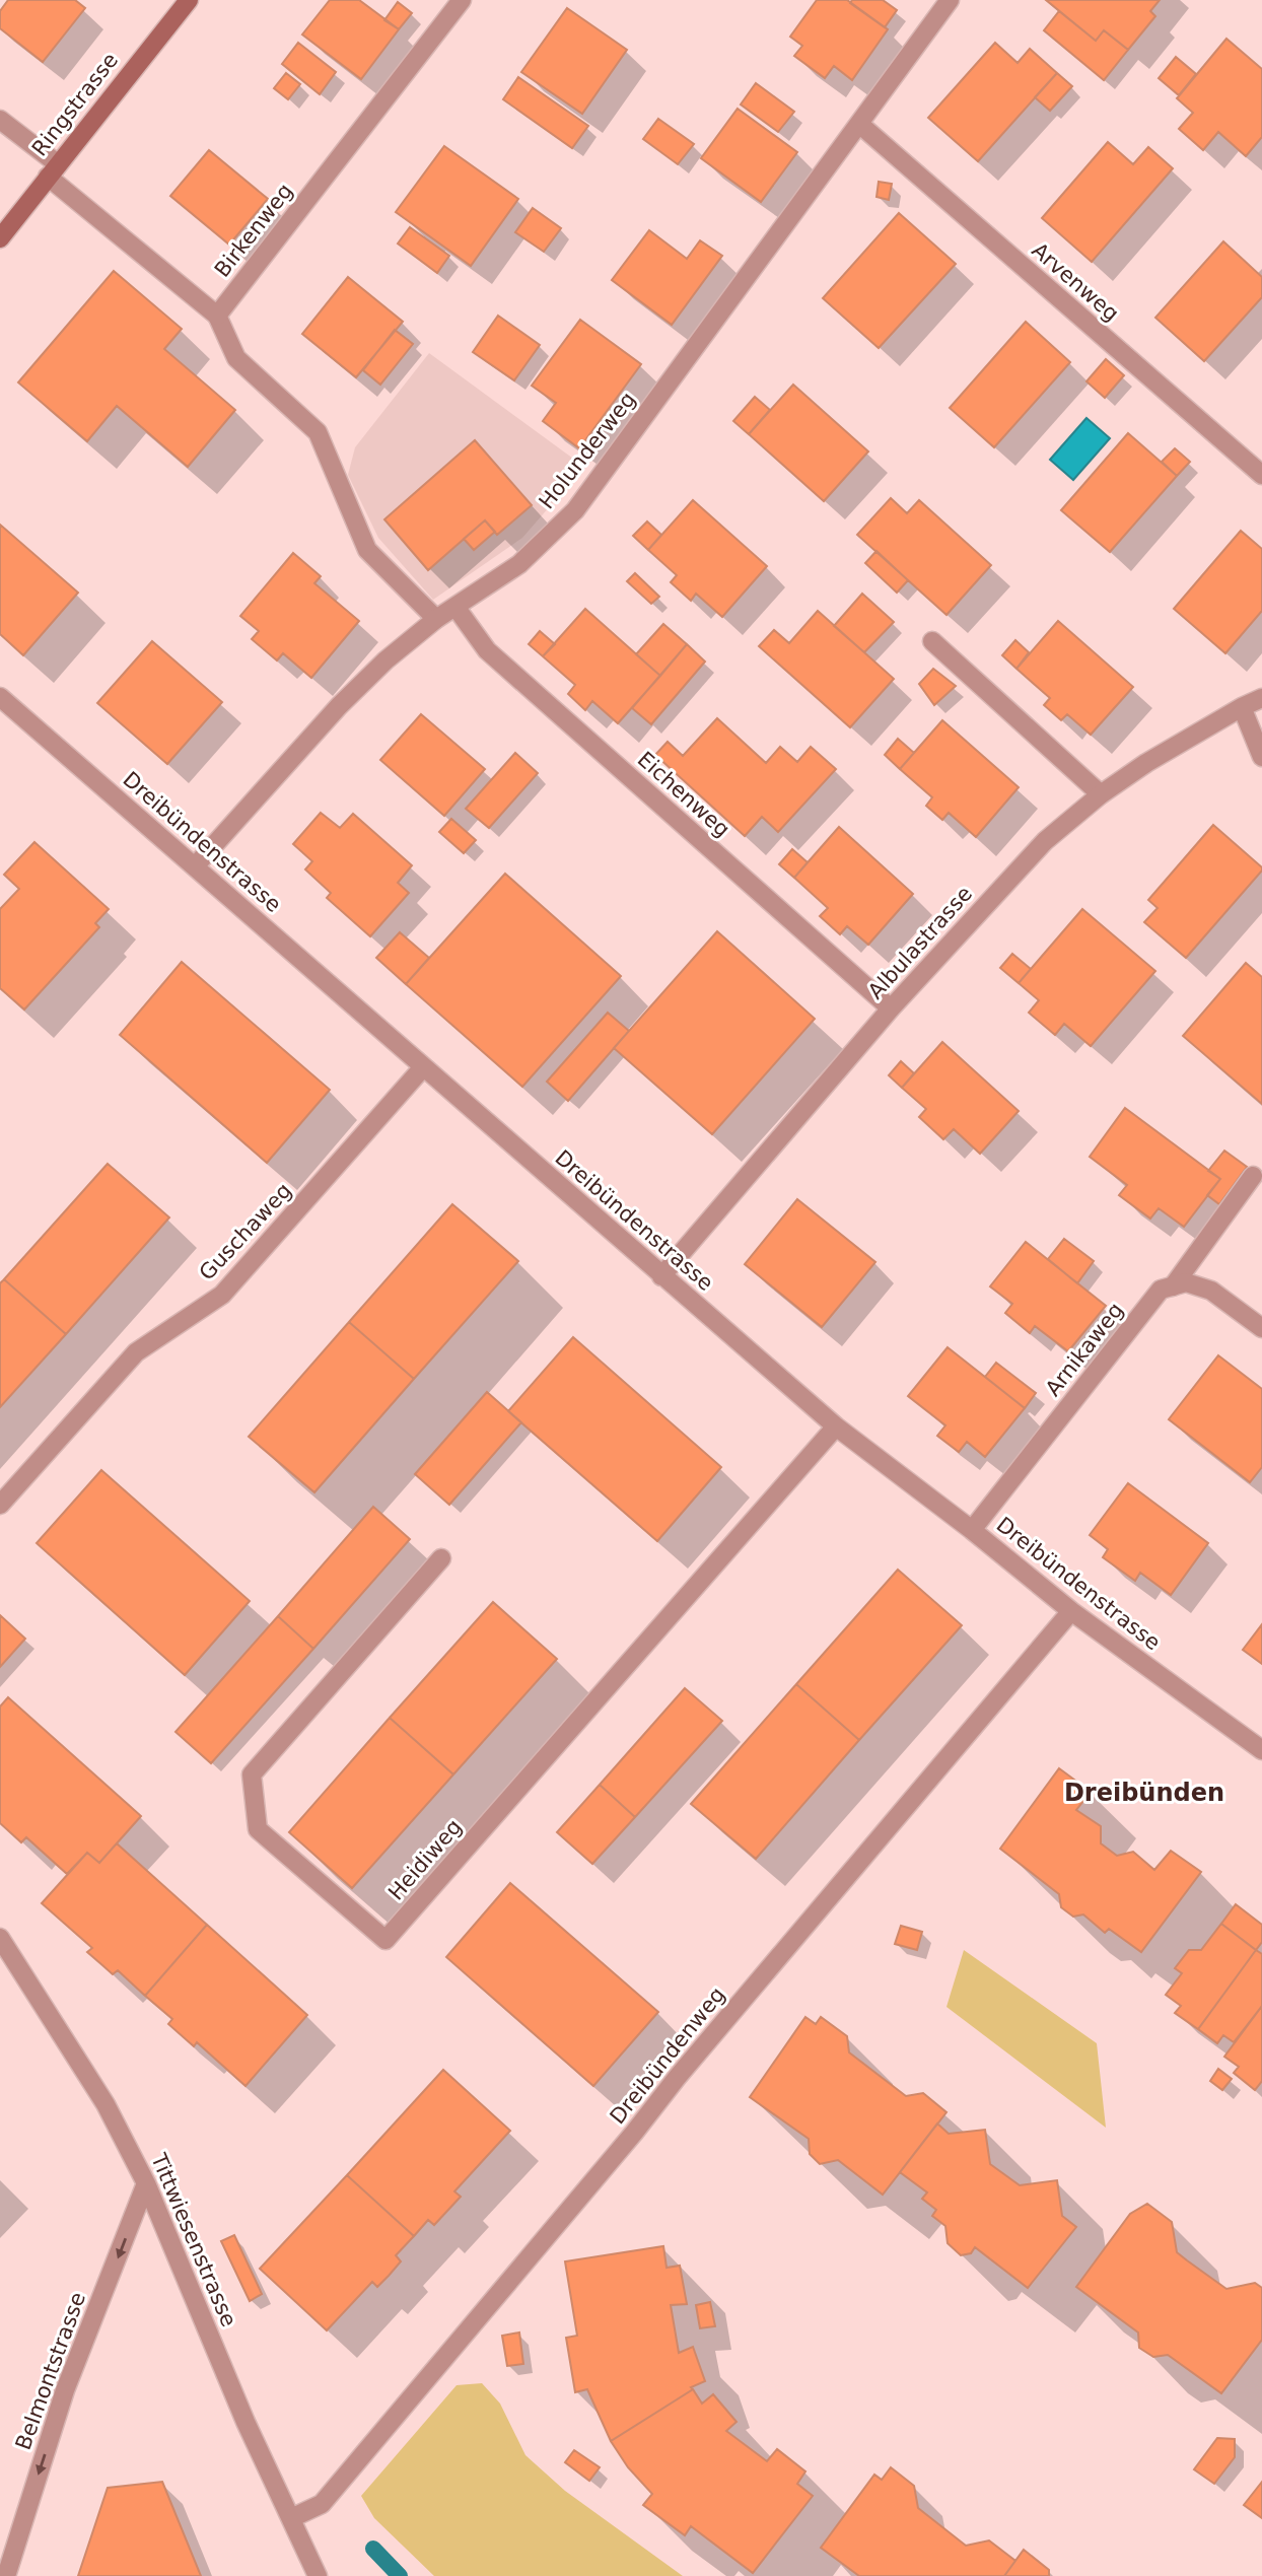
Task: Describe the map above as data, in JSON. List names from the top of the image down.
{
  "streets": {
    "main road": ["Ringstrasse"],
    "street": [
      "Birkenweg",
      "Arvenweg",
      "Holunderweg",
      "Eichenweg",
      "Dreibündenstrasse",
      "Albulastrasse",
      "Guschaweg",
      "Arnikaweg",
      "Heidiweg",
      "Dreibündenweg",
      "Tittwiesenstrasse",
      "Belmontstrasse"
    ]
  },
  "crossings": [
    ["Arvenweg", "Holunderweg"],
    ["Holunderweg", "Eichenweg"],
    ["Holunderweg", "Dreibündenstrasse"],
    ["Eichenweg", "Albulastrasse"],
    ["Dreibündenstrasse", "Albulastrasse"],
    ["Dreibündenstrasse", "Guschaweg"],
    ["Dreibündenstrasse", "Arnikaweg"],
    ["Dreibündenstrasse", "Heidiweg"],
    ["Dreibündenstrasse", "Dreibündenweg"],
    ["Dreibündenweg", "Tittwiesenstrasse"],
    ["Tittwiesenstrasse", "Belmontstrasse"]
  ],
  "one_way": ["Belmontstrasse"],
  "districts": ["Dreibünden"]
}
